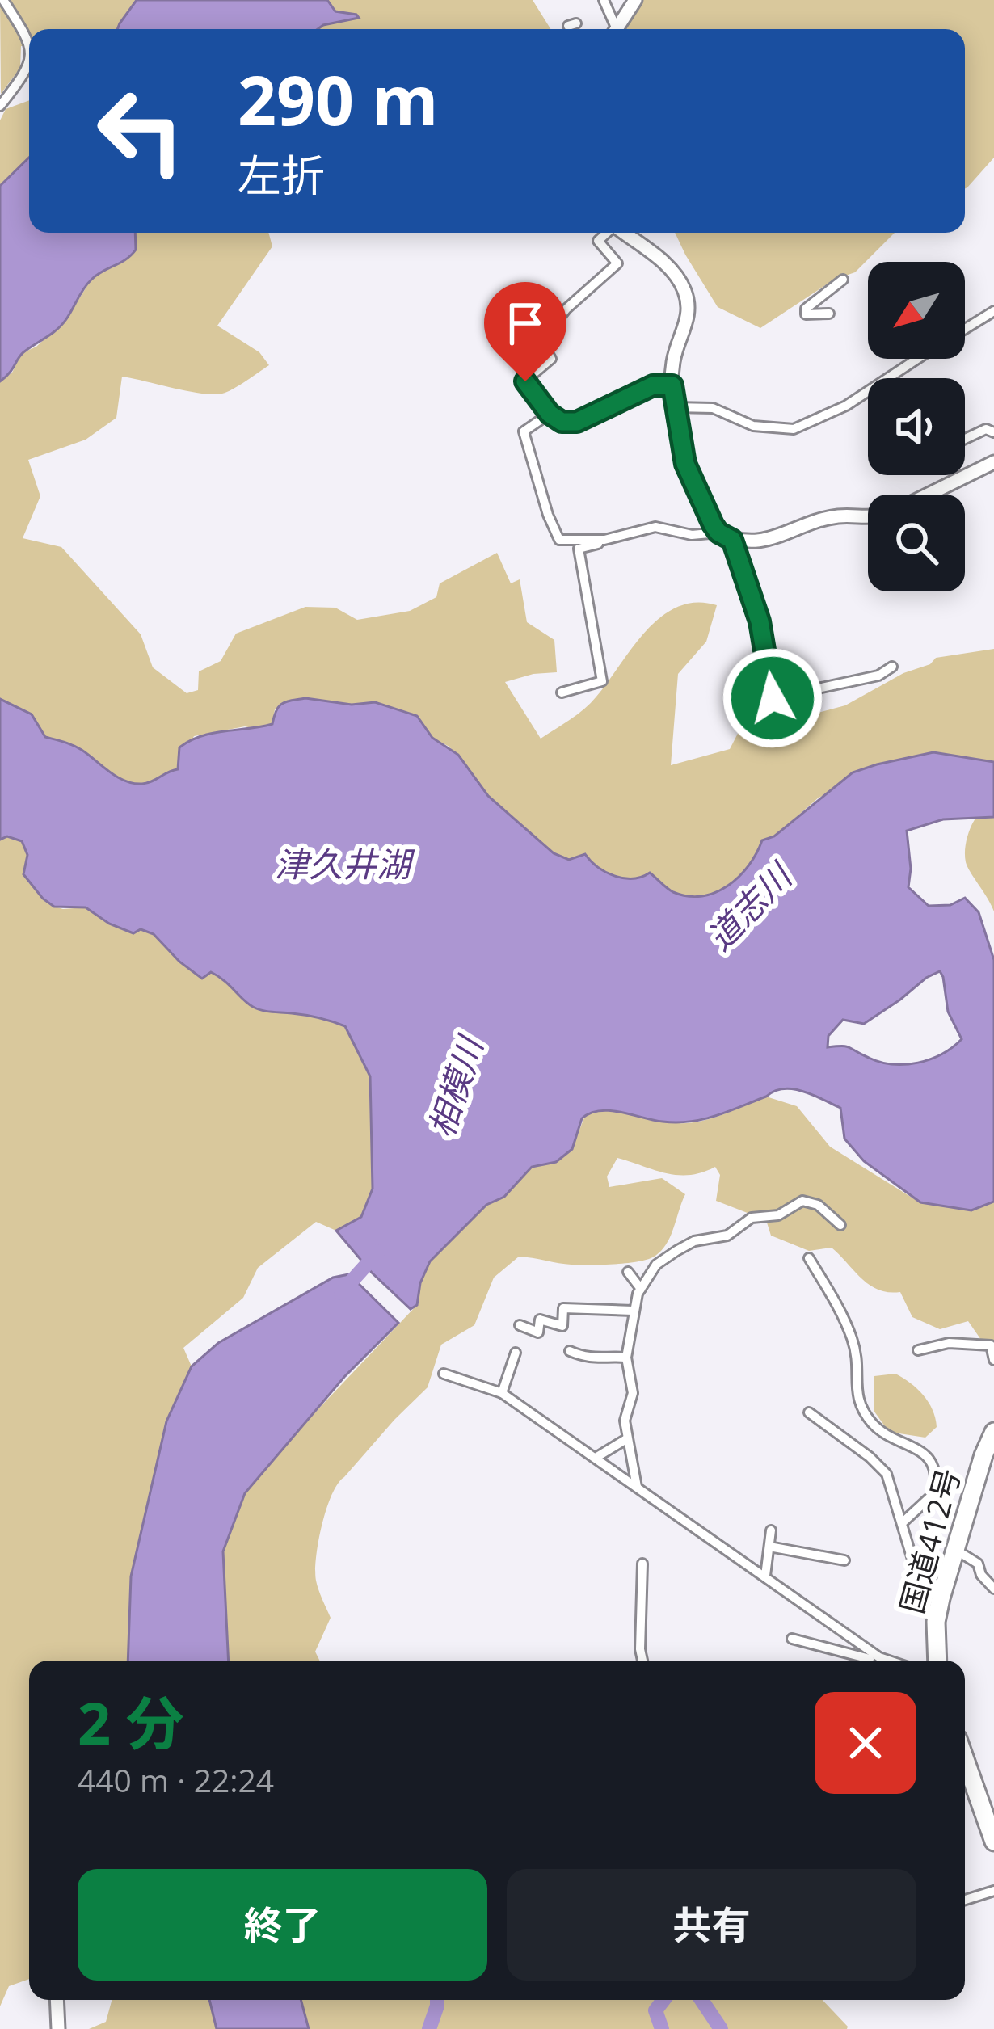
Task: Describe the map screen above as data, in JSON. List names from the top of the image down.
{
  "streets": {
    "highway": ["国道412号"]
  },
  "water": ["津久井湖", "道志川", "相模川"],
  "north": "bottom left",
  "page": {
    "turn": ["290 m", "左折"],
    "heading": ["2 分", "440 m · 22:24"],
    "buttons": ["終了", "共有"]
  }
}
